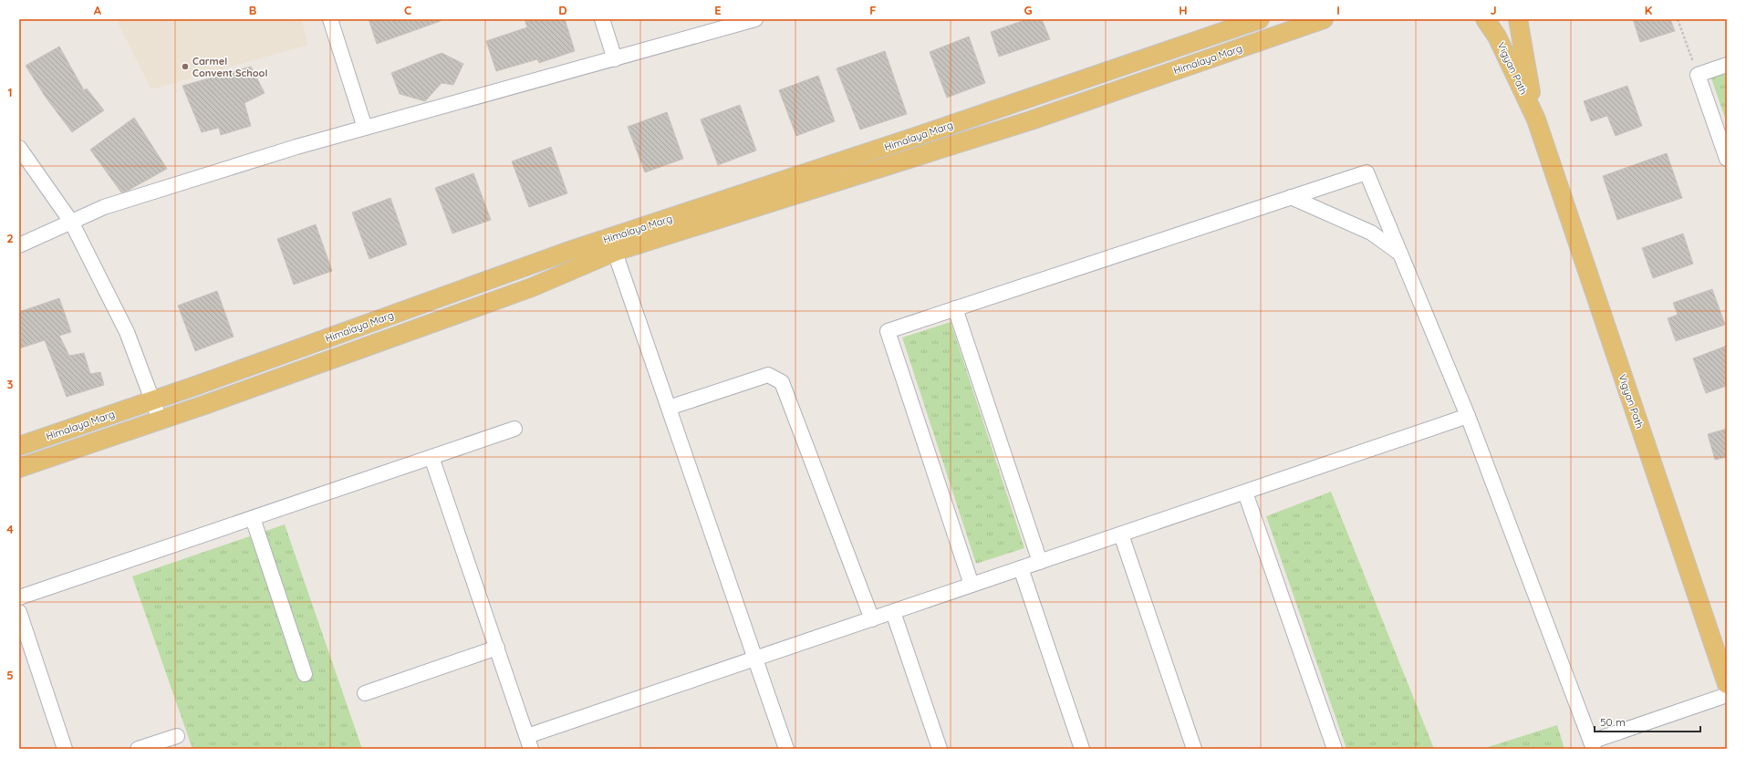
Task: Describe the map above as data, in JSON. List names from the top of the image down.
{
  "streets": {
    "main road": ["Himalaya Marg", "Vigyan Path"]
  },
  "places": ["Carmel Convent School"],
  "scale_bar": "50 m",
  "grid": {
    "columns": [
      "A",
      "B",
      "C",
      "D",
      "E",
      "F",
      "G",
      "H",
      "I",
      "J",
      "K"
    ],
    "rows": [
      "1",
      "2",
      "3",
      "4",
      "5"
    ]
  }
}
